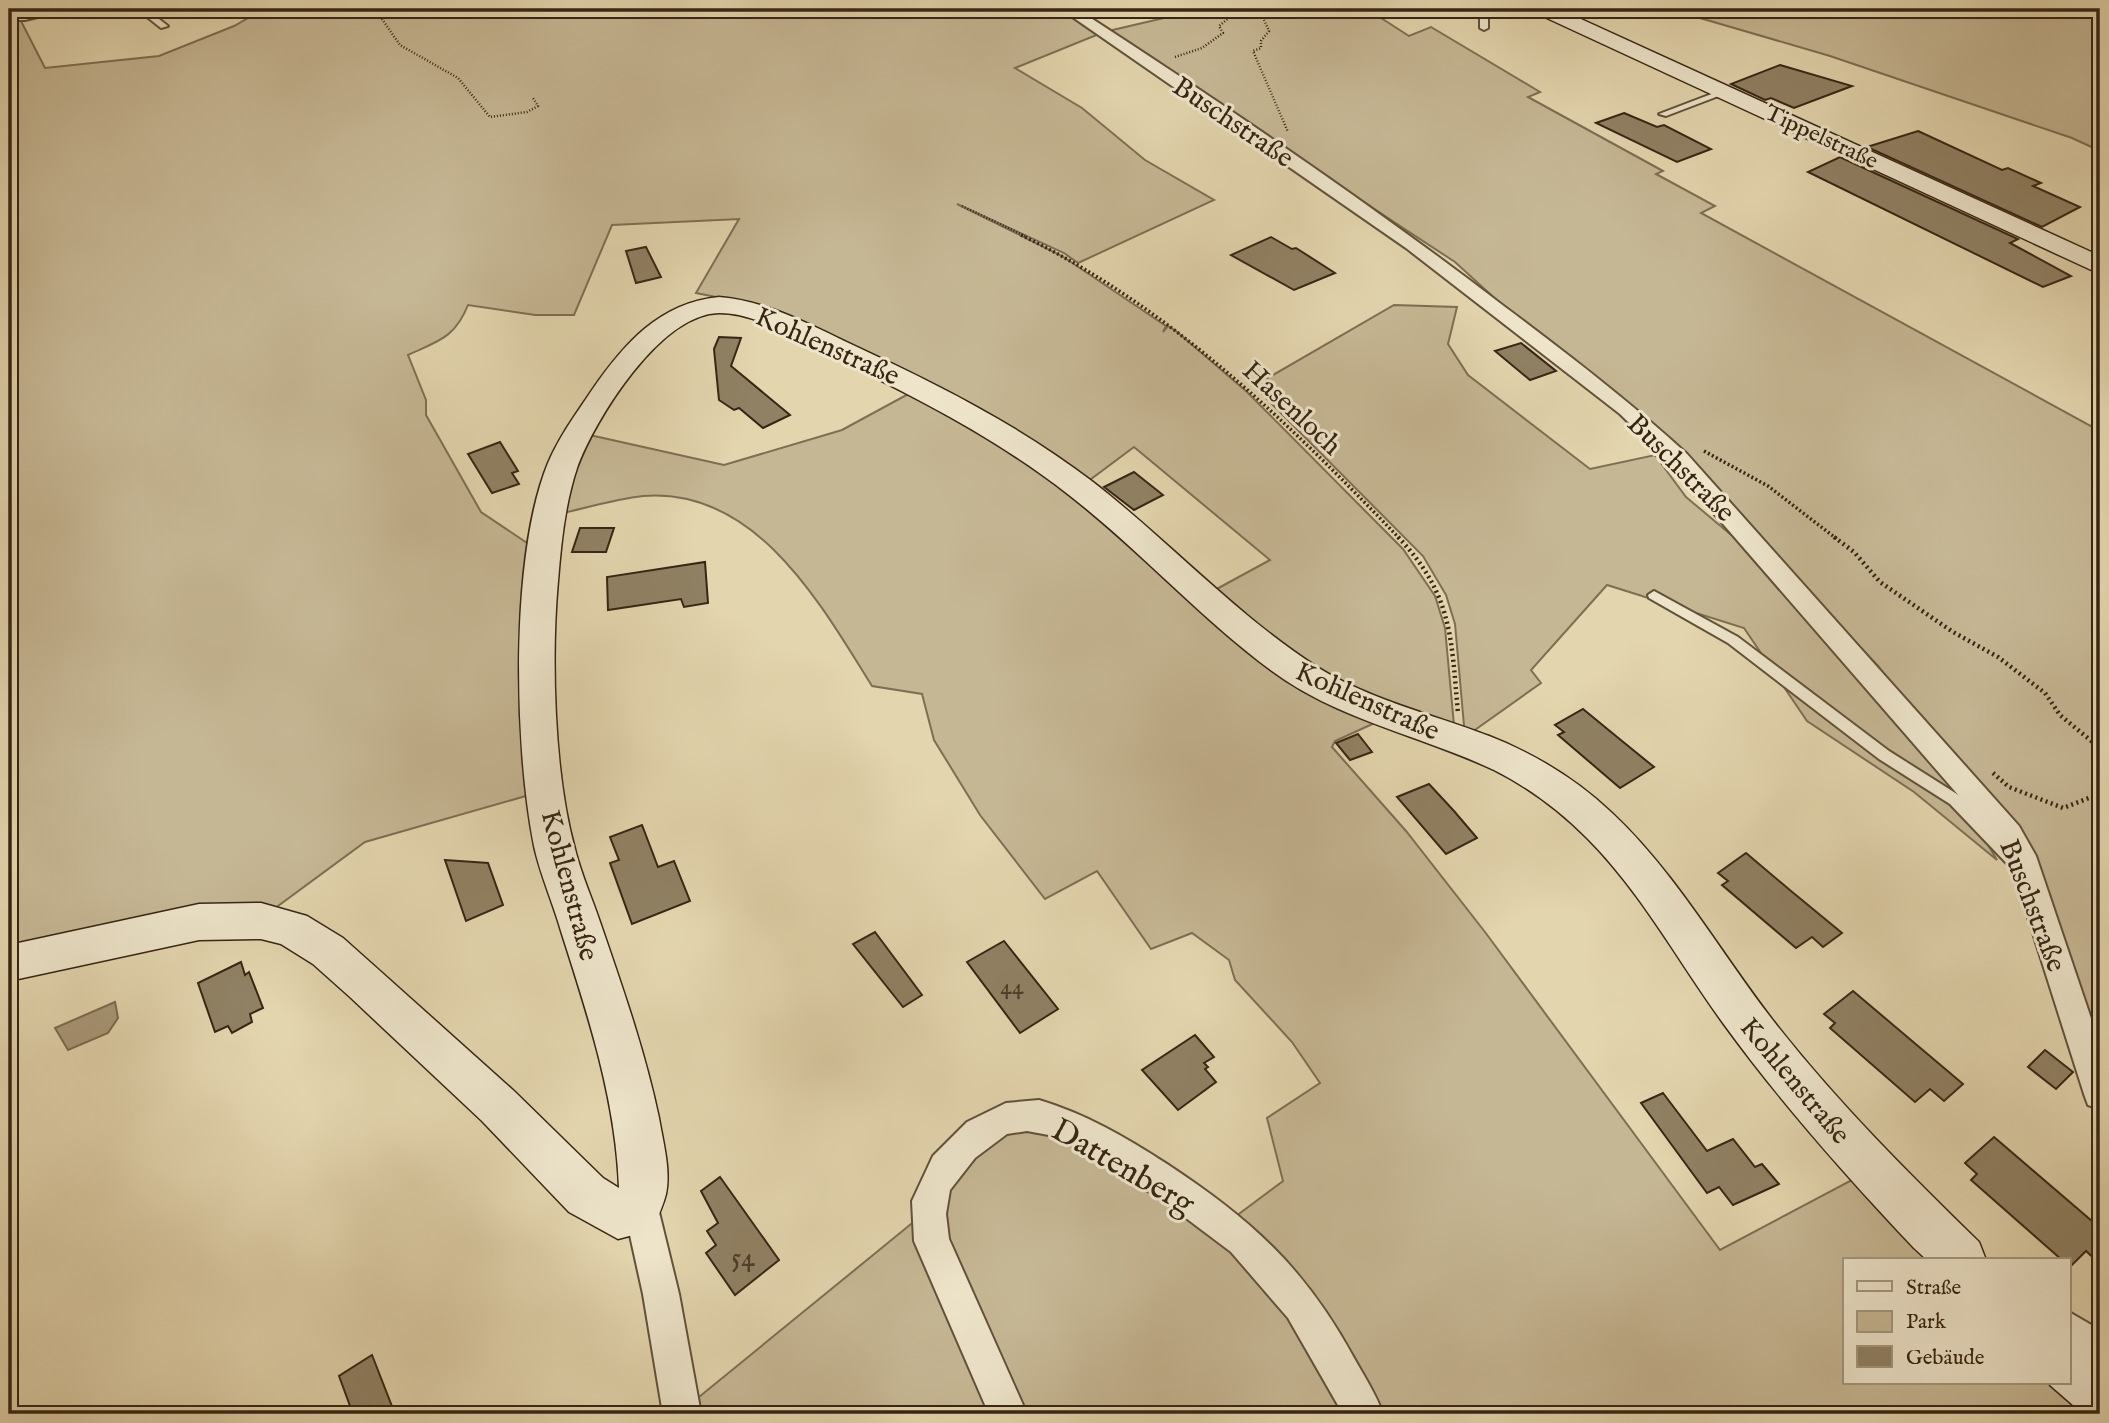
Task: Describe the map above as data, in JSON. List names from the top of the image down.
{
  "streets": {
    "street": [
      "Buschstraße",
      "Tippelstraße",
      "Kohlenstraße",
      "Dattenberg"
    ],
    "path": ["Hasenloch"]
  },
  "crossings": [
    ["Kohlenstraße", "Hasenloch"]
  ],
  "house_numbers": ["44", "54"],
  "legend": ["Straße", "Park", "Gebäude"]
}
